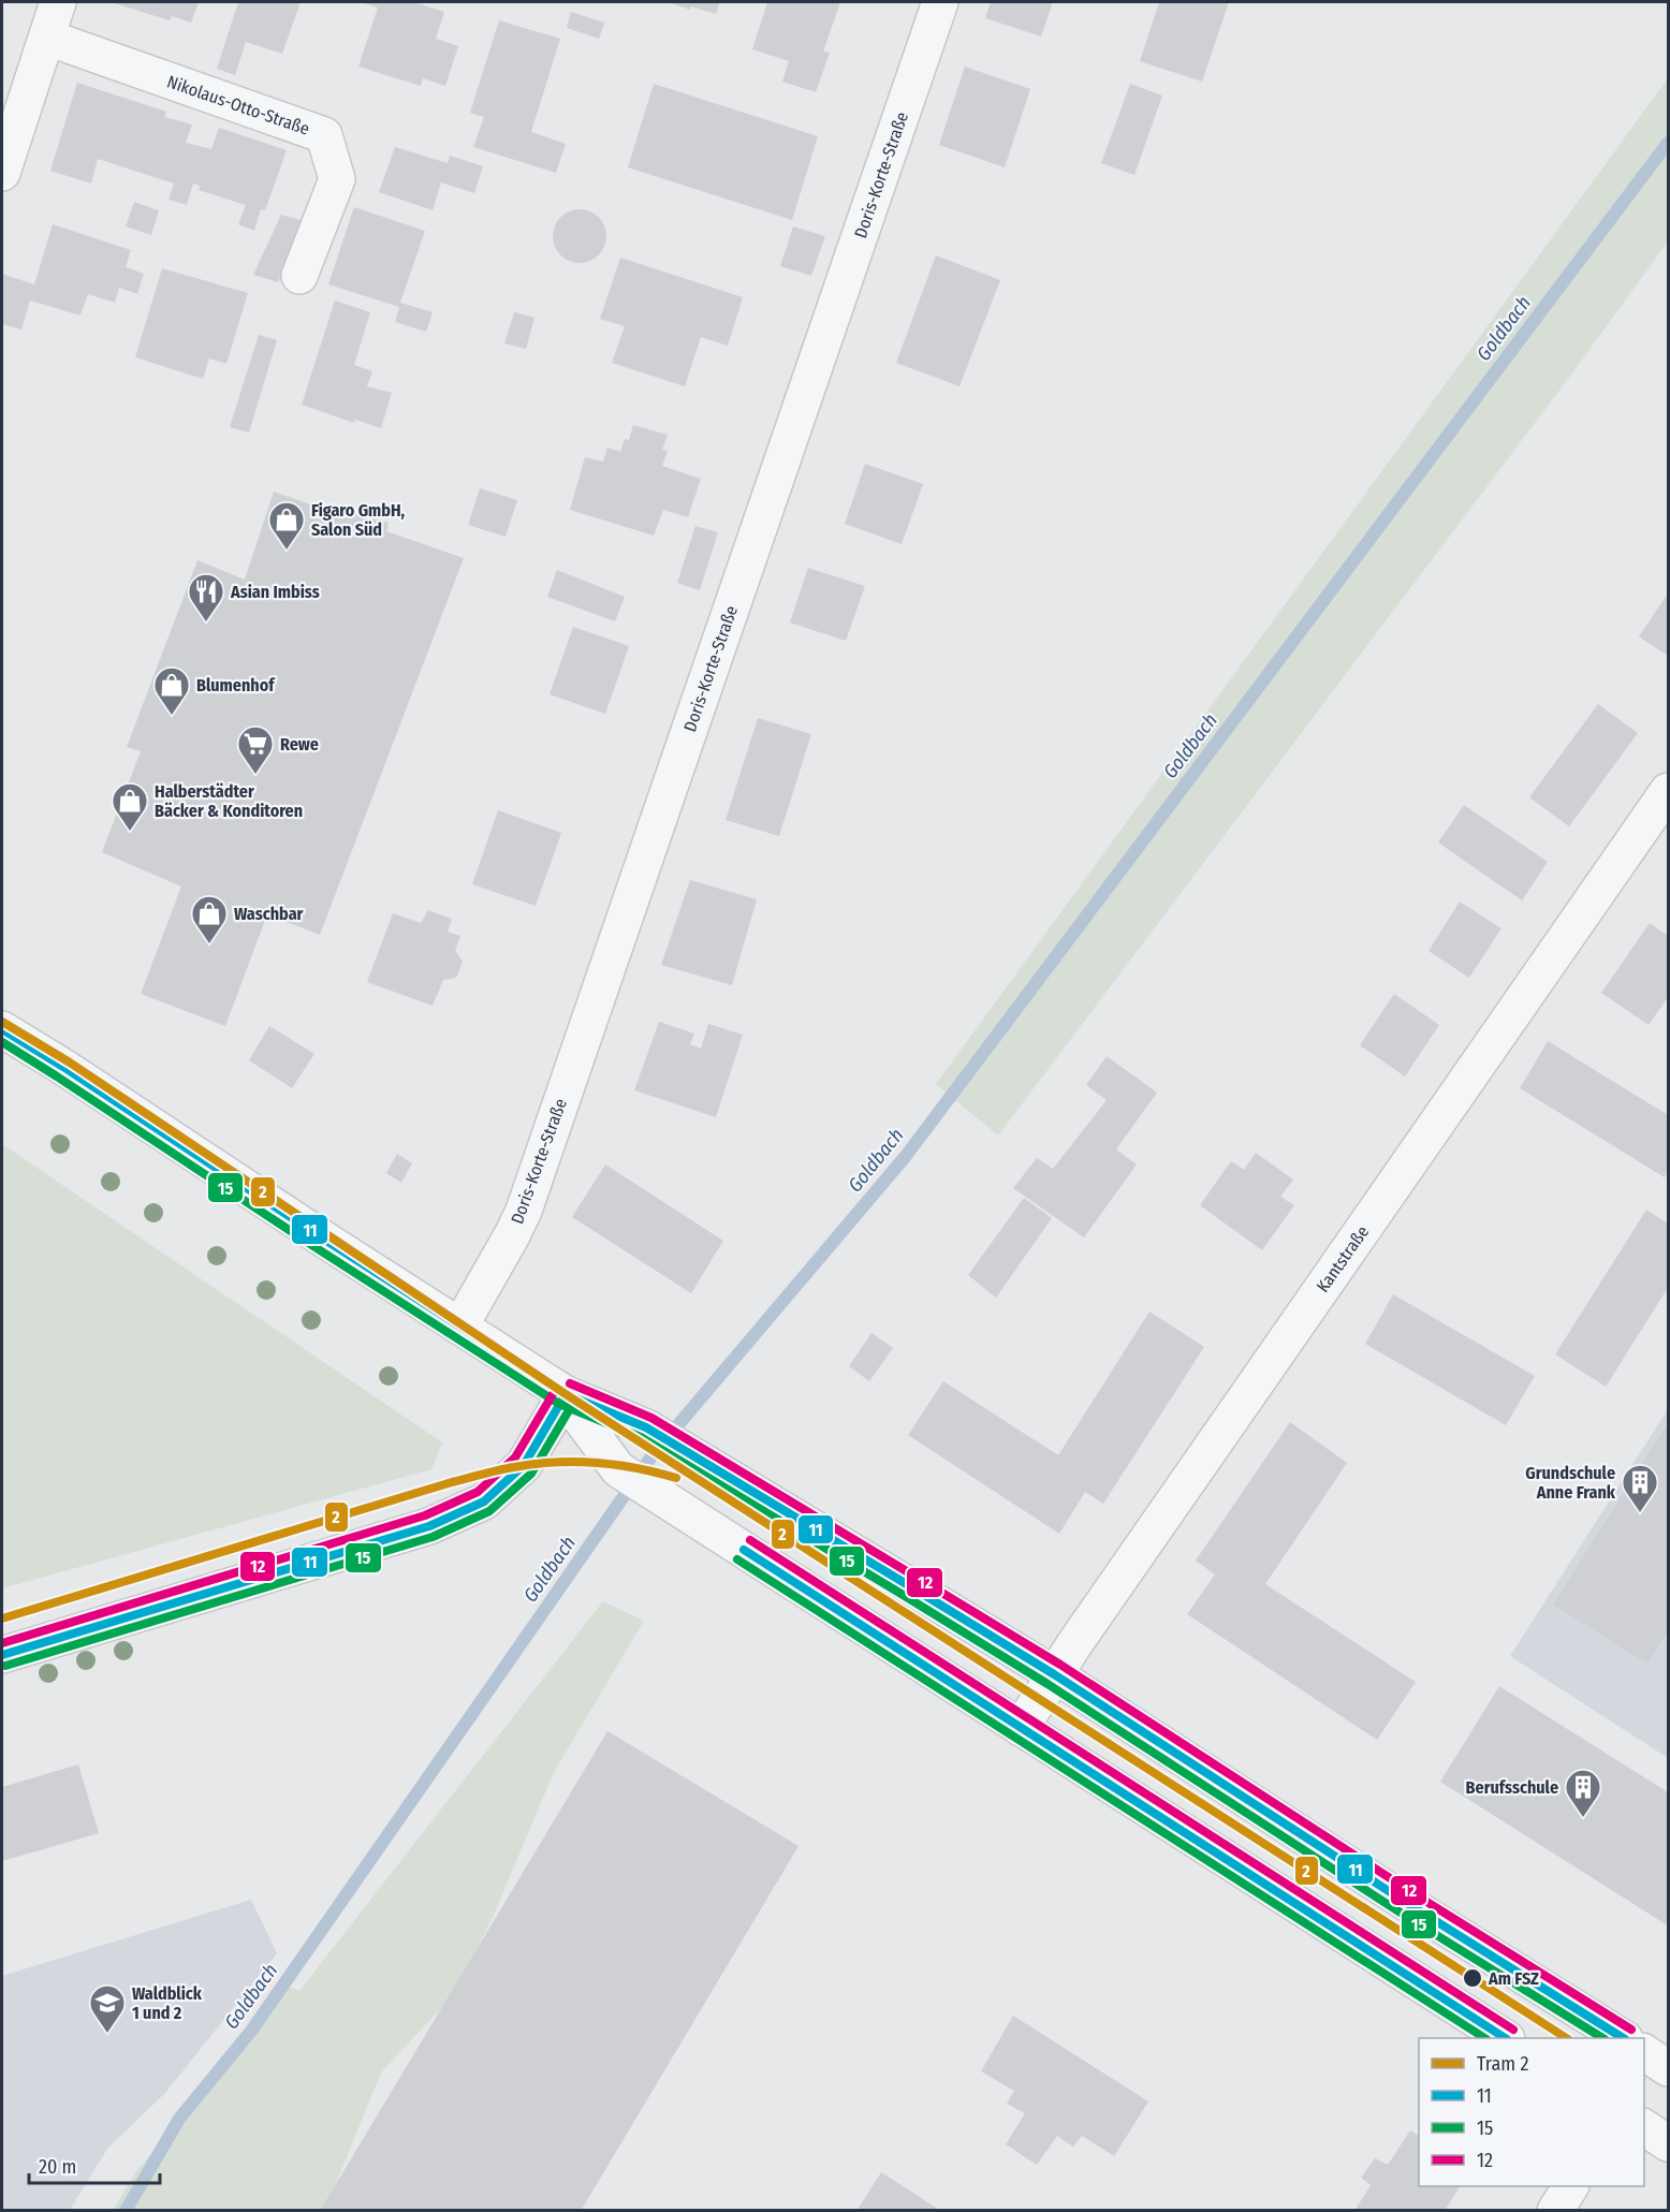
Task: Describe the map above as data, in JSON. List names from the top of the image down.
{
  "streets": {
    "street": ["Nikolaus-Otto-Straße", "Doris-Korte-Straße", "Kantstraße"]
  },
  "water": ["Goldbach"],
  "places": {
    "shop": [
      "Figaro GmbH, Salon Süd",
      "Blumenhof",
      "Halberstädter Bäcker & Konditoren",
      "Waschbar"
    ],
    "restaurant": ["Asian Imbiss"],
    "supermarket": ["Rewe"],
    "building": ["Grundschule Anne Frank", "Berufsschule"],
    "other": ["Am FSZ"],
    "school or university": ["Waldblick 1 und 2"]
  },
  "lines": [
    "tram line 2",
    "transit line 11",
    "transit line 15",
    "transit line 12"
  ],
  "legend": [
    "Tram 2",
    "11",
    "15",
    "12"
  ],
  "scale_bar": "20 m"
}
